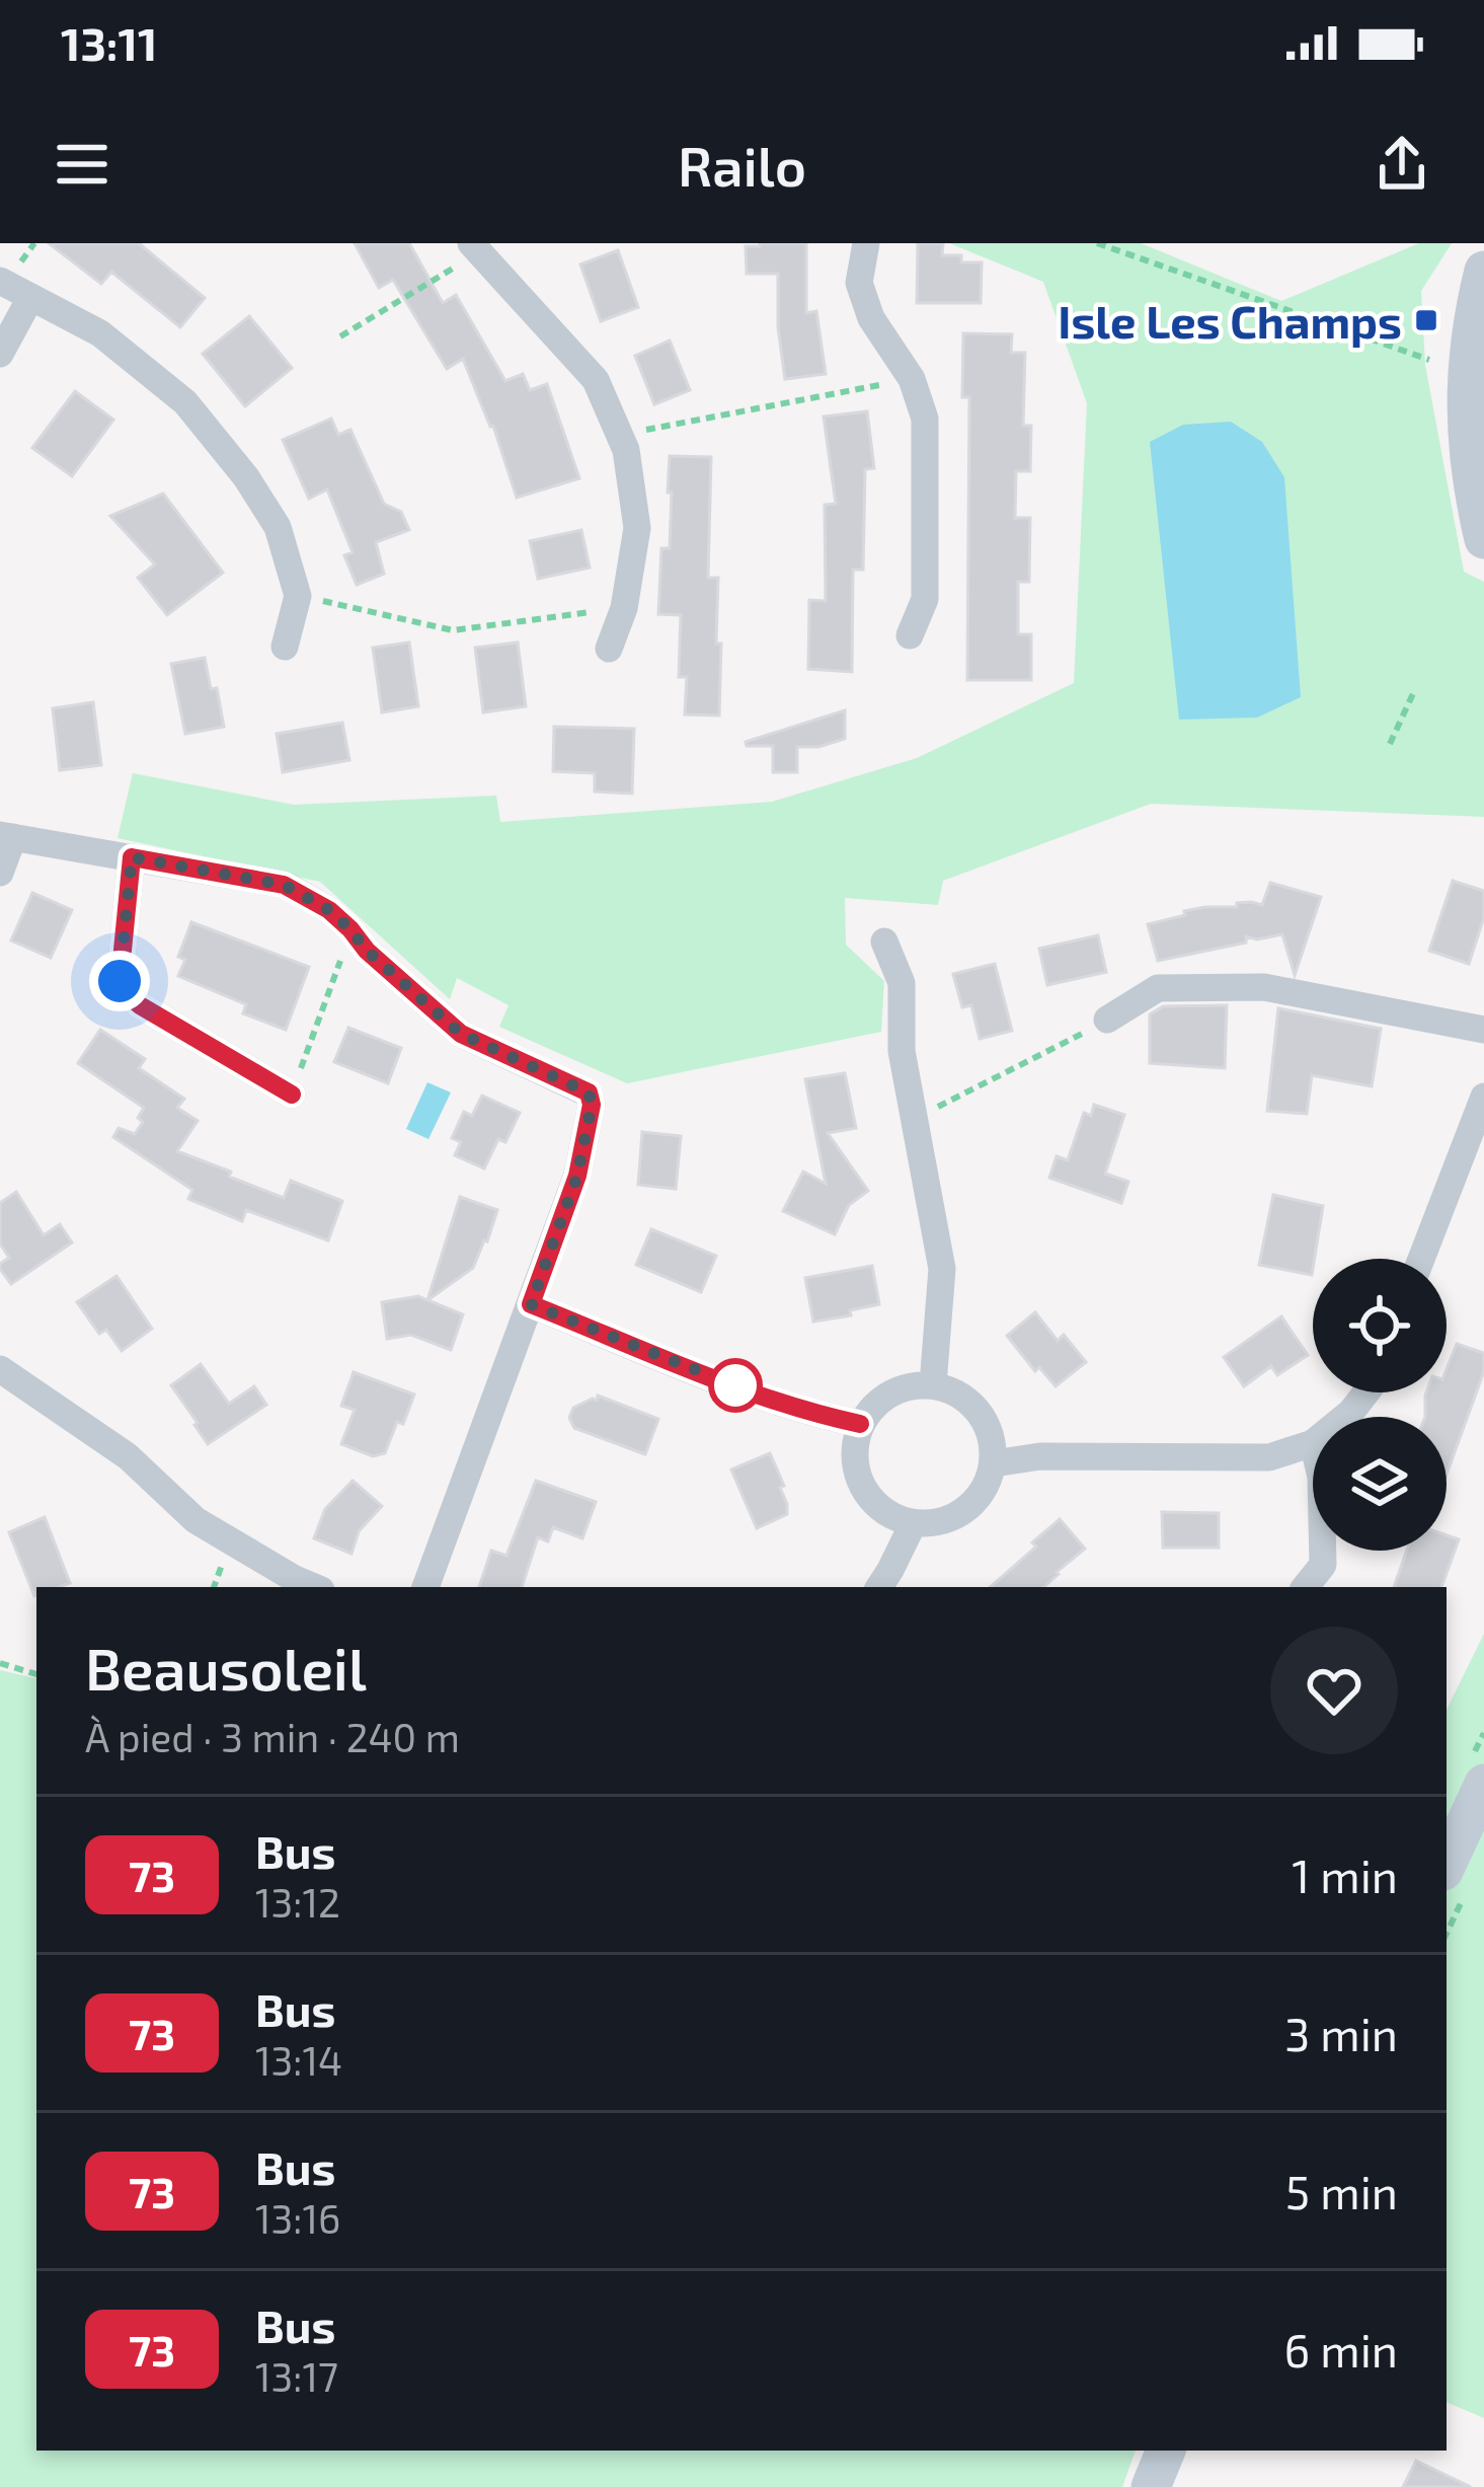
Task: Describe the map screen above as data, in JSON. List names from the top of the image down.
{
  "places": {
    "transit": ["Isle Les Champs"]
  },
  "lines": ["bus line 73"],
  "page": {
    "status": "13:11",
    "header": "Railo",
    "heading": ["Beausoleil", "À pied · 3 min · 240 m"],
    "list": [
      {
        "mark": "73",
        "name": "Bus",
        "note": "13:12",
        "value": "1 min"
      },
      {
        "mark": "73",
        "name": "Bus",
        "note": "13:14",
        "value": "3 min"
      },
      {
        "mark": "73",
        "name": "Bus",
        "note": "13:16",
        "value": "5 min"
      },
      {
        "mark": "73",
        "name": "Bus",
        "note": "13:17",
        "value": "6 min"
      }
    ]
  }
}
